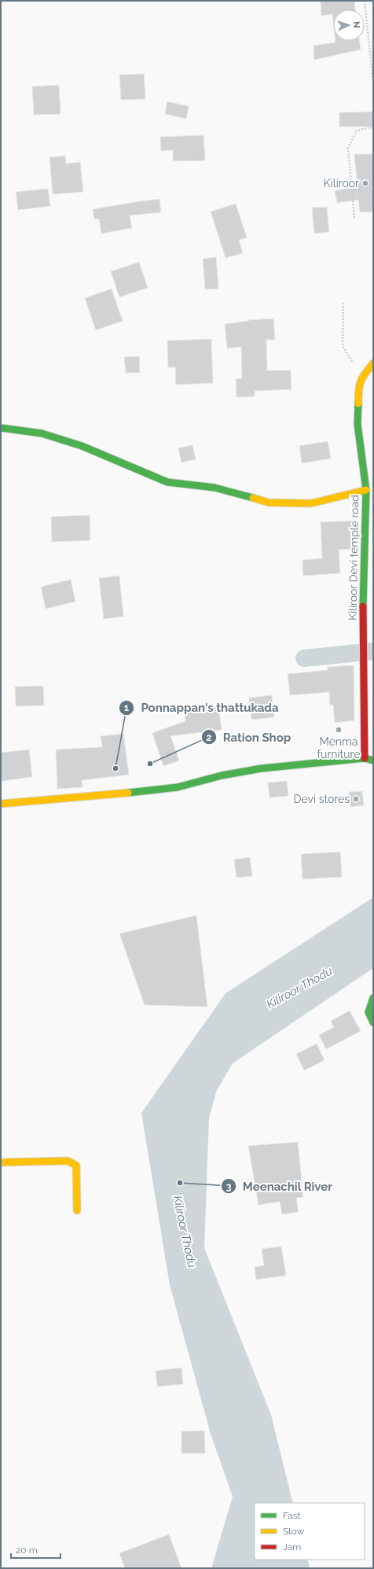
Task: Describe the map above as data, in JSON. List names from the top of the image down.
{
  "streets": {
    "street": ["Kiliroor Devi temple road"]
  },
  "water": ["Kiliroor Thodu"],
  "places": [
    "Kiliroor",
    "Menma furniture",
    "Ration Shop",
    "Ponnappan's thattukada",
    "Devi stores",
    "Meenachil River"
  ],
  "legend": ["Fast", "Slow", "Jam"],
  "scale_bar": "20 m",
  "north": "right"
}
